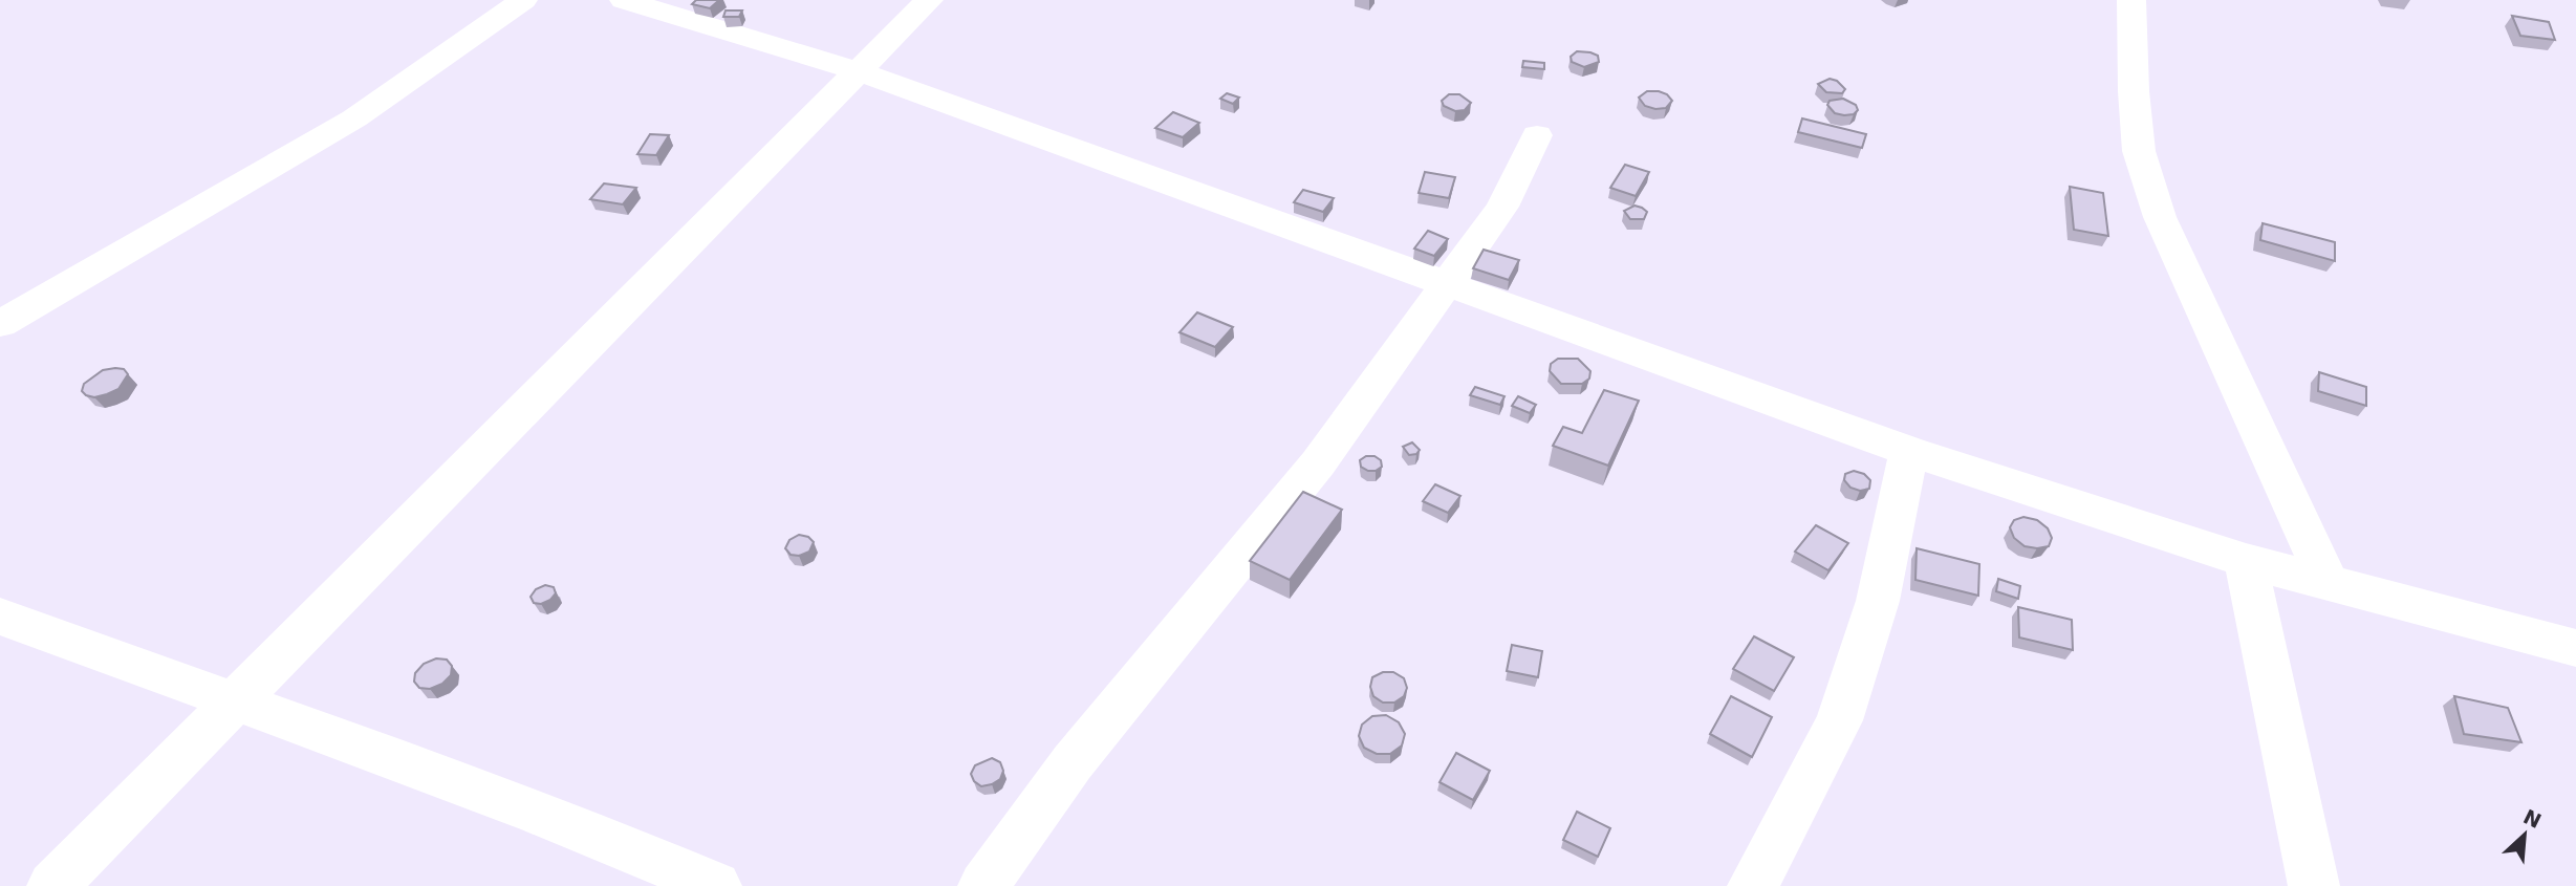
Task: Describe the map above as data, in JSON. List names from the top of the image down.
{
  "north": "top right"
}
